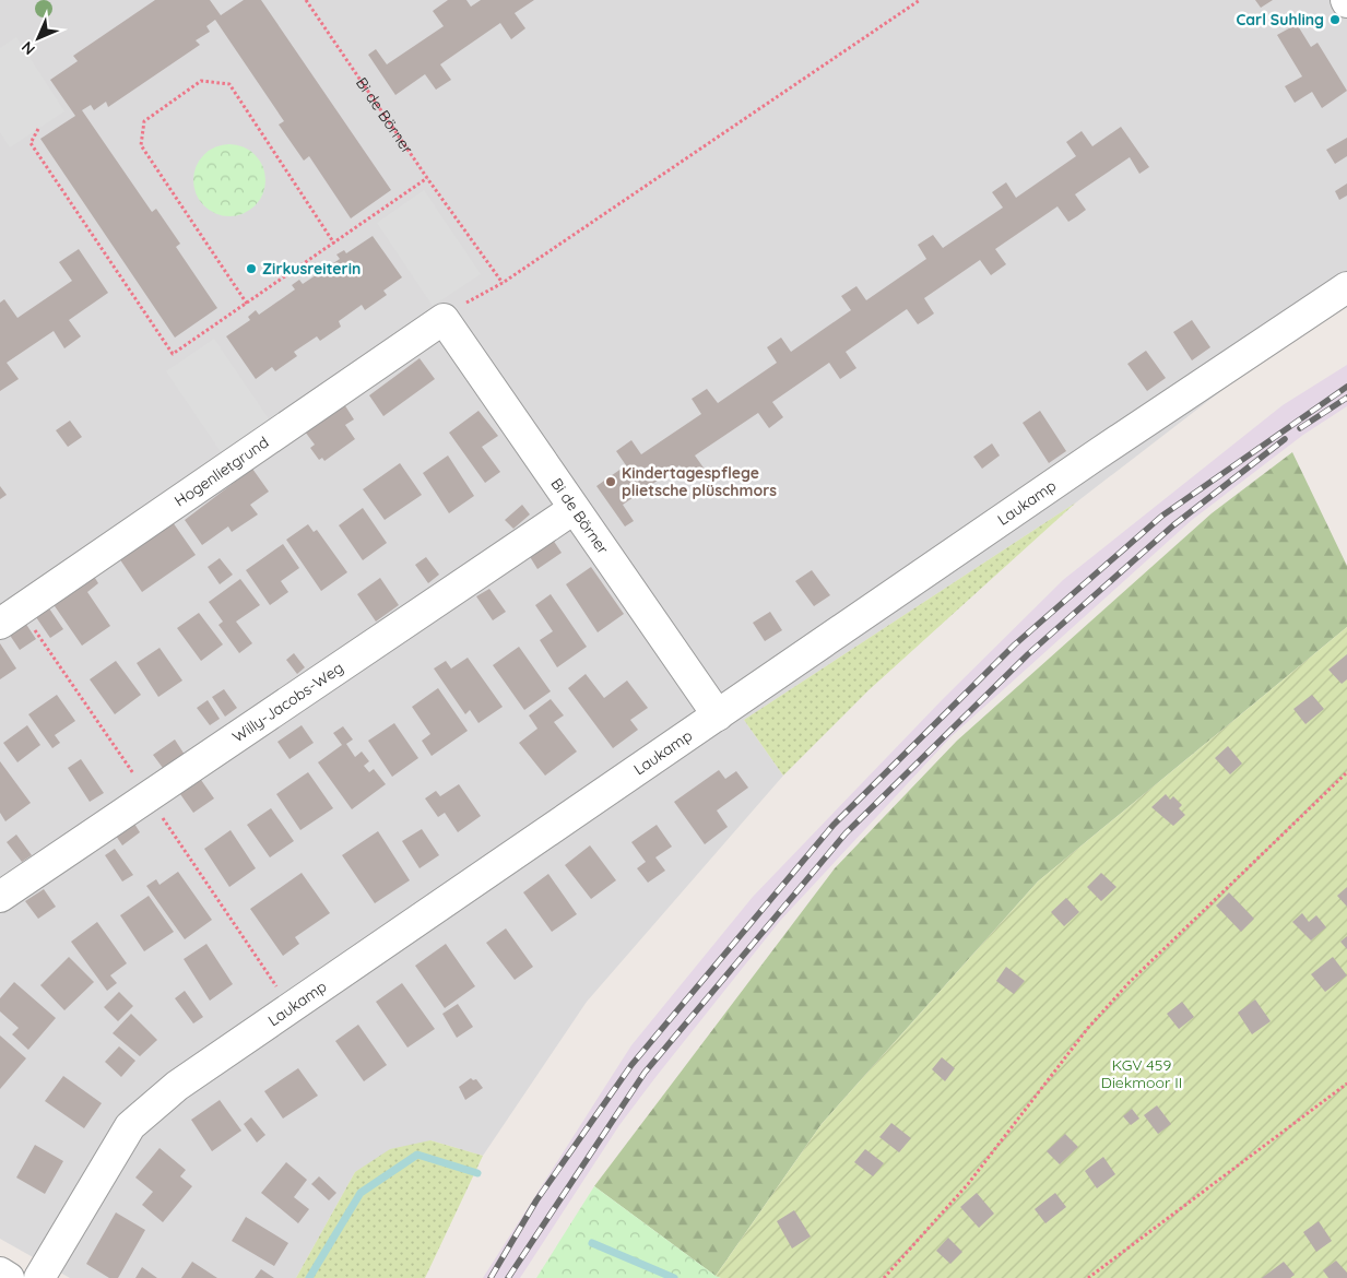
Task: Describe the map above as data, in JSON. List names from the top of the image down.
{
  "streets": {
    "street": [
      "Bi de Börner",
      "Hogenlietgrund",
      "Laukamp",
      "Willy-Jacobs-Weg"
    ]
  },
  "crossings": [
    ["Bi de Börner", "Hogenlietgrund"],
    ["Bi de Börner", "Laukamp"],
    ["Bi de Börner", "Willy-Jacobs-Weg"]
  ],
  "parks": ["KGV 459 Diekmoor II"],
  "places": ["Carl Suhling", "Zirkusreiterin", "Kindertagespflege plietsche plüschmors"],
  "north": "bottom left"
}
